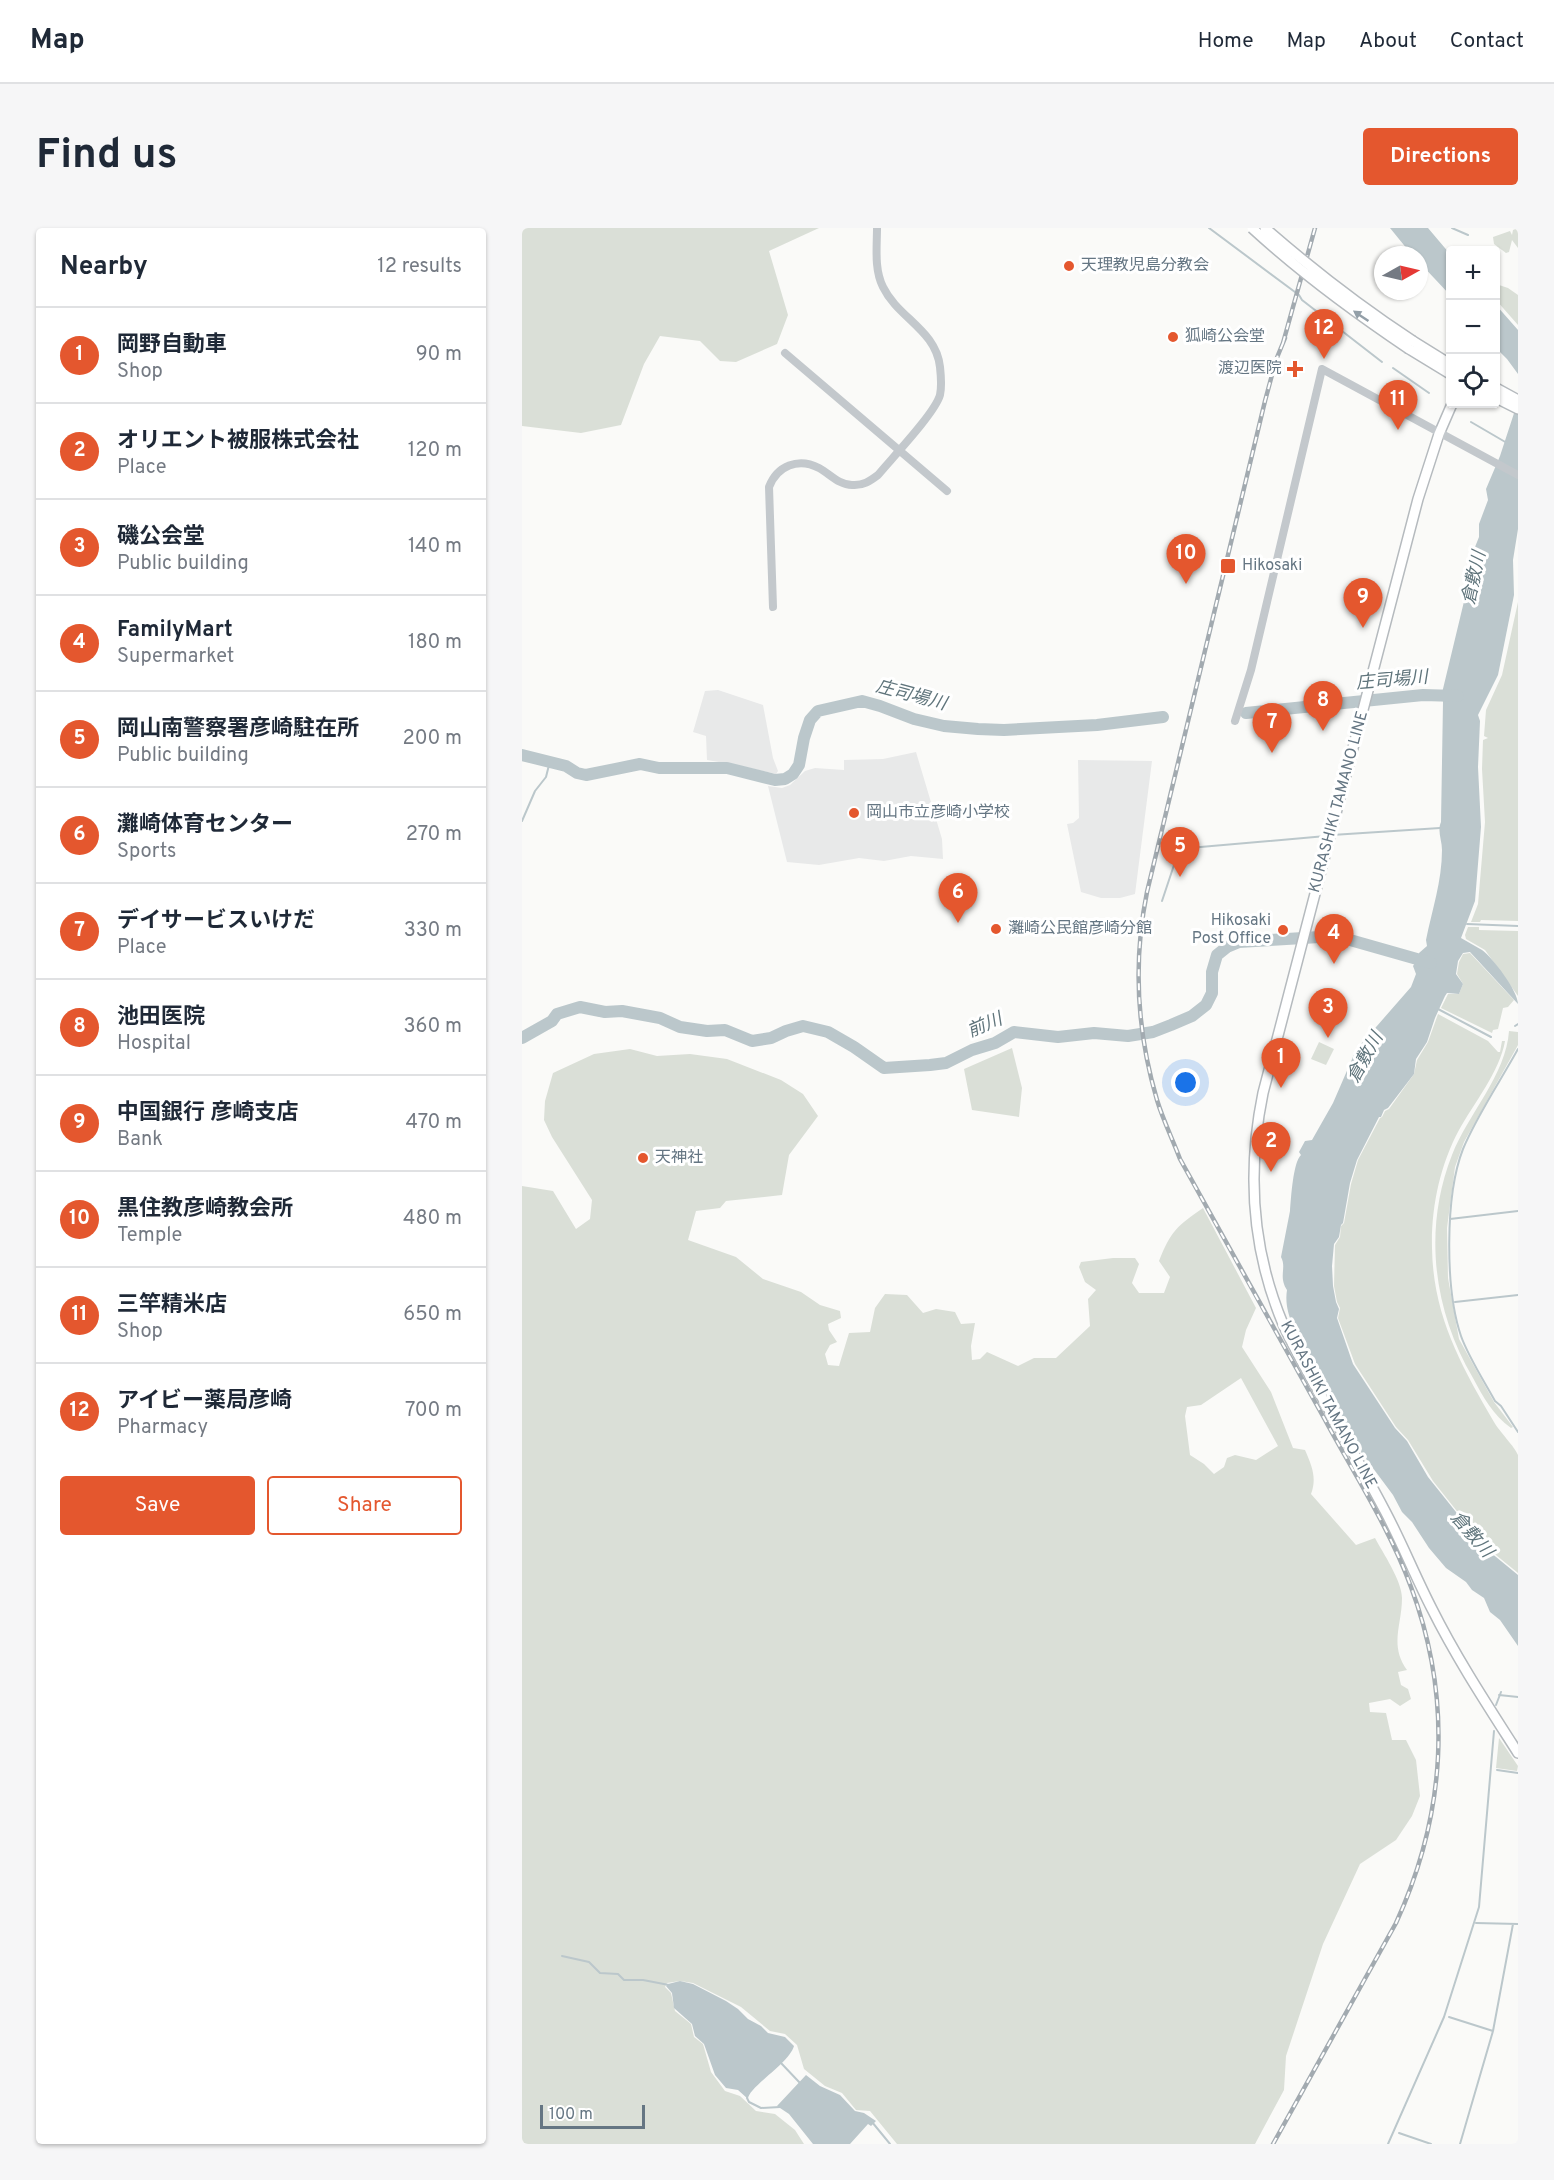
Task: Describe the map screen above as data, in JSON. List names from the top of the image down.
{
  "streets": {
    "main road": ["KURASHIKI TAMANO LINE"]
  },
  "water": ["倉敷川", "庄司場川", "前川"],
  "places": {
    "other": [
      "天理教児島分教会",
      "狐崎公会堂",
      "岡山市立彦崎小学校",
      "灘崎公民館彦崎分館",
      "Hikosaki Post Office",
      "天神社"
    ],
    "health": ["渡辺医院"],
    "transit": ["Hikosaki"]
  },
  "scale_bar": "100 m",
  "north": "right",
  "page": {
    "header": "Map",
    "nav": [
      "Home",
      "Map",
      "About",
      "Contact"
    ],
    "buttons": [
      "Directions",
      ["Save", "Share"]
    ],
    "title": "Find us",
    "heading": ["Nearby", "12 results"],
    "map_buttons": ["+", "−"],
    "list": [
      {
        "mark": "1",
        "name": "岡野自動車",
        "note": "Shop",
        "value": "90 m"
      },
      {
        "mark": "2",
        "name": "オリエント被服株式会社",
        "note": "Place",
        "value": "120 m"
      },
      {
        "mark": "3",
        "name": "磯公会堂",
        "note": "Public building",
        "value": "140 m"
      },
      {
        "mark": "4",
        "name": "FamilyMart",
        "note": "Supermarket",
        "value": "180 m"
      },
      {
        "mark": "5",
        "name": "岡山南警察署彦崎駐在所",
        "note": "Public building",
        "value": "200 m"
      },
      {
        "mark": "6",
        "name": "灘崎体育センター",
        "note": "Sports",
        "value": "270 m"
      },
      {
        "mark": "7",
        "name": "デイサービスいけだ",
        "note": "Place",
        "value": "330 m"
      },
      {
        "mark": "8",
        "name": "池田医院",
        "note": "Hospital",
        "value": "360 m"
      },
      {
        "mark": "9",
        "name": "中国銀行 彦崎支店",
        "note": "Bank",
        "value": "470 m"
      },
      {
        "mark": "10",
        "name": "黒住教彦崎教会所",
        "note": "Temple",
        "value": "480 m"
      },
      {
        "mark": "11",
        "name": "三竿精米店",
        "note": "Shop",
        "value": "650 m"
      },
      {
        "mark": "12",
        "name": "アイビー薬局彦崎",
        "note": "Pharmacy",
        "value": "700 m"
      }
    ],
    "pins": [
      "12",
      "11",
      "10",
      "9",
      "8",
      "7",
      "5",
      "6",
      "4",
      "3",
      "1",
      "2"
    ],
    "scale": "100 m"
  }
}
